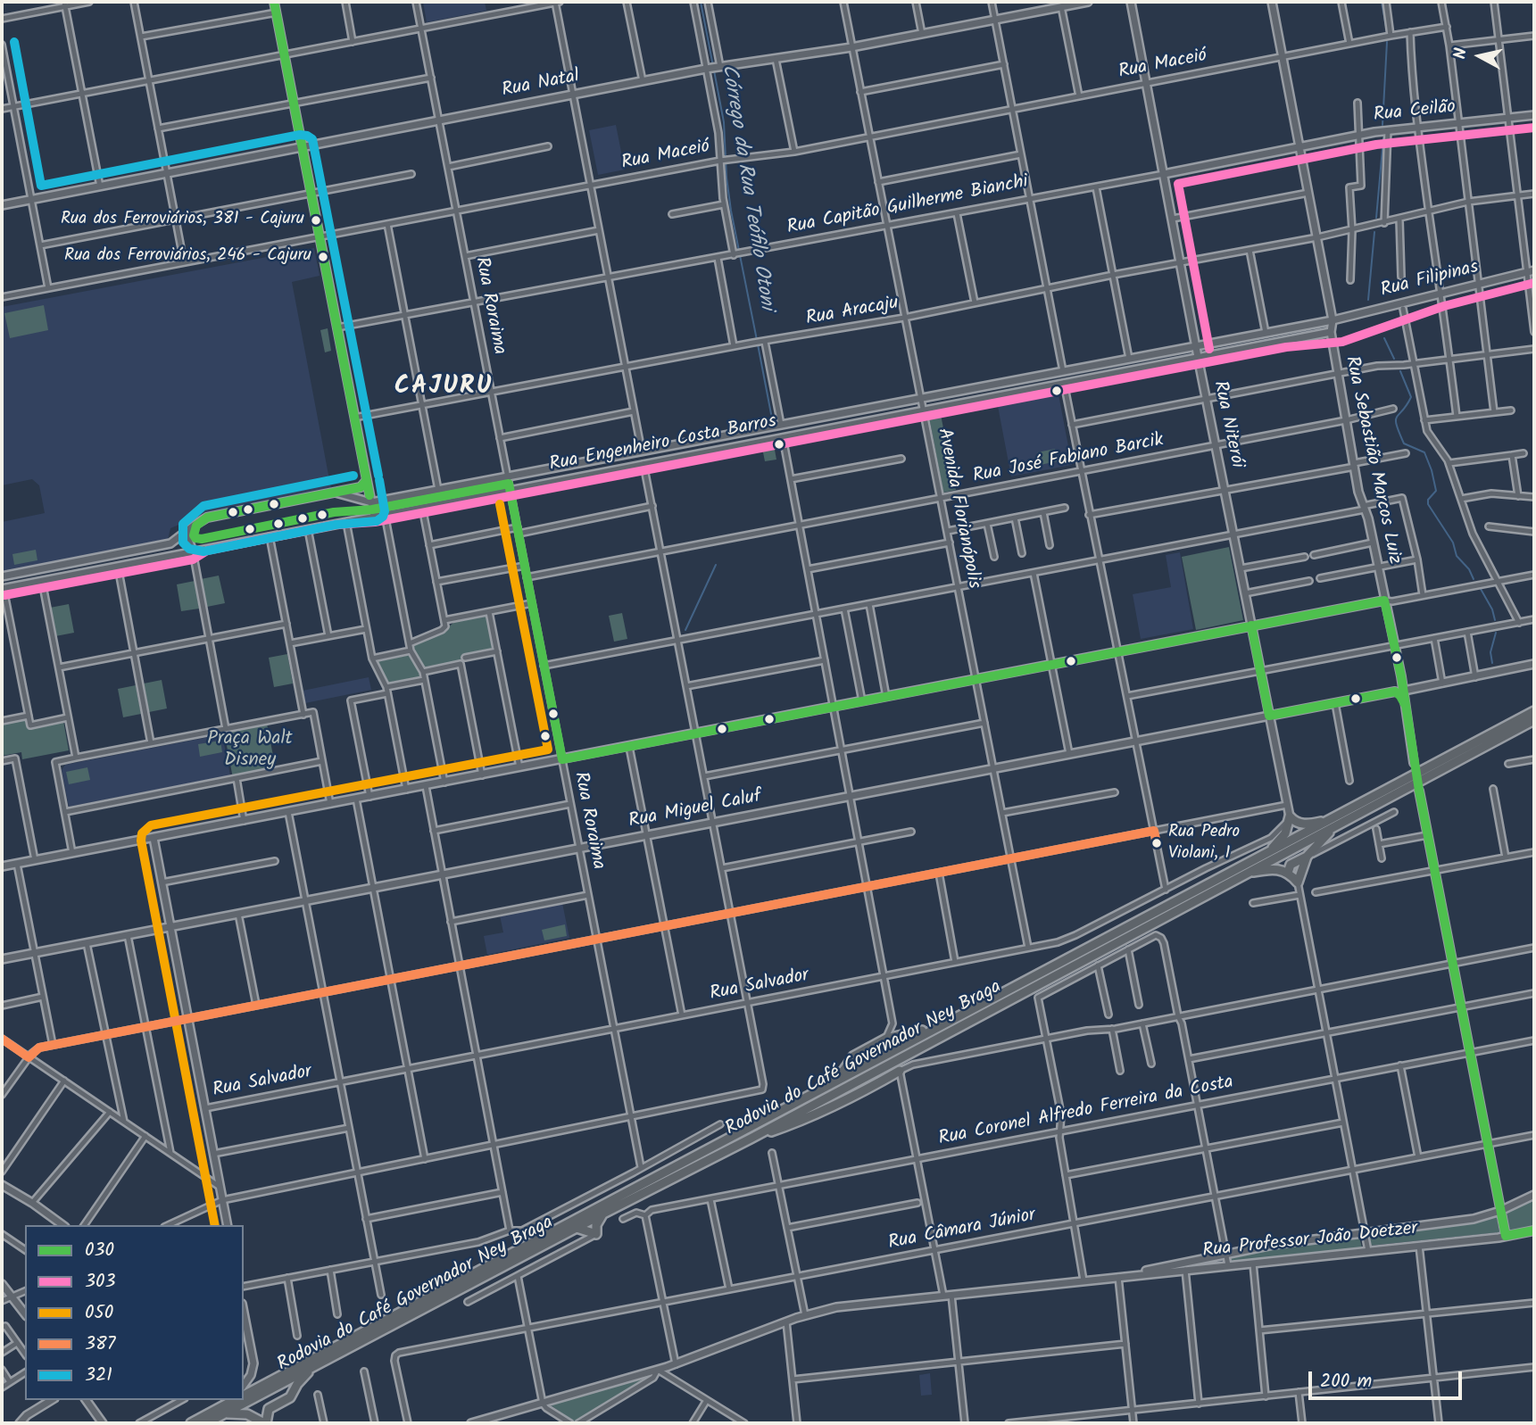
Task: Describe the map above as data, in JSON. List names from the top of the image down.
{
  "streets": {
    "highway": ["Rodovia do Café Governador Ney Braga"],
    "street": [
      "Rua Maceió",
      "Rua Natal",
      "Rua Ceilão",
      "Rua Capitão Guilherme Bianchi",
      "Rua Filipinas",
      "Rua Roraima",
      "Rua Aracaju",
      "Rua Niterói",
      "Rua Engenheiro Costa Barros",
      "Rua José Fabiano Barcik",
      "Rua Sebastião Marcos Luiz",
      "Avenida Florianópolis",
      "Rua Miguel Caluf",
      "Rua Salvador",
      "Rua Coronel Alfredo Ferreira da Costa",
      "Rua Câmara Júnior",
      "Rua Professor João Doetzer"
    ]
  },
  "crossings": [
    ["Rua Maceió", "Rua Roraima"],
    ["Rua Maceió", "Rua Niterói"],
    ["Rua Maceió", "Rua Sebastião Marcos Luiz"],
    ["Rua Maceió", "Avenida Florianópolis"],
    ["Rua Natal", "Rua Roraima"],
    ["Rua Natal", "Avenida Florianópolis"],
    ["Rua Ceilão", "Rua Capitão Guilherme Bianchi"],
    ["Rua Ceilão", "Rua Sebastião Marcos Luiz"],
    ["Rua Capitão Guilherme Bianchi", "Rua Roraima"],
    ["Rua Capitão Guilherme Bianchi", "Rua Niterói"],
    ["Rua Capitão Guilherme Bianchi", "Rua Sebastião Marcos Luiz"],
    ["Rua Capitão Guilherme Bianchi", "Avenida Florianópolis"],
    ["Rua Filipinas", "Rua Engenheiro Costa Barros"],
    ["Rua Filipinas", "Rua Sebastião Marcos Luiz"],
    ["Rua Roraima", "Rua Aracaju"],
    ["Rua Roraima", "Rua Engenheiro Costa Barros"],
    ["Rua Roraima", "Rua José Fabiano Barcik"],
    ["Rua Roraima", "Rua Miguel Caluf"],
    ["Rua Roraima", "Rua Salvador"],
    ["Rua Aracaju", "Rua Niterói"],
    ["Rua Aracaju", "Rua Sebastião Marcos Luiz"],
    ["Rua Aracaju", "Avenida Florianópolis"],
    ["Rua Niterói", "Rua Engenheiro Costa Barros"],
    ["Rua Niterói", "Rua José Fabiano Barcik"],
    ["Rua Niterói", "Rua Miguel Caluf"],
    ["Rua Niterói", "Rua Salvador"],
    ["Rua Engenheiro Costa Barros", "Rua Sebastião Marcos Luiz"],
    ["Rua Engenheiro Costa Barros", "Avenida Florianópolis"],
    ["Rua José Fabiano Barcik", "Rua Sebastião Marcos Luiz"],
    ["Rua José Fabiano Barcik", "Avenida Florianópolis"],
    ["Rua Sebastião Marcos Luiz", "Rua Miguel Caluf"],
    ["Avenida Florianópolis", "Rua Miguel Caluf"],
    ["Avenida Florianópolis", "Rua Salvador"]
  ],
  "districts": ["CAJURU"],
  "water": ["Córrego da Rua Teófilo Otoni"],
  "parks": ["Praça Walt Disney"],
  "places": ["Rua dos Ferroviários, 381 - Cajuru", "Rua dos Ferroviários, 246 - Cajuru", "Rua Pedro Violani, 1"],
  "lines": [
    "transit line 030",
    "transit line 321",
    "transit line 303",
    "transit line 050",
    "transit line 387"
  ],
  "legend": [
    "030",
    "303",
    "050",
    "387",
    "321"
  ],
  "scale_bar": "200 m",
  "north": "left"
}
